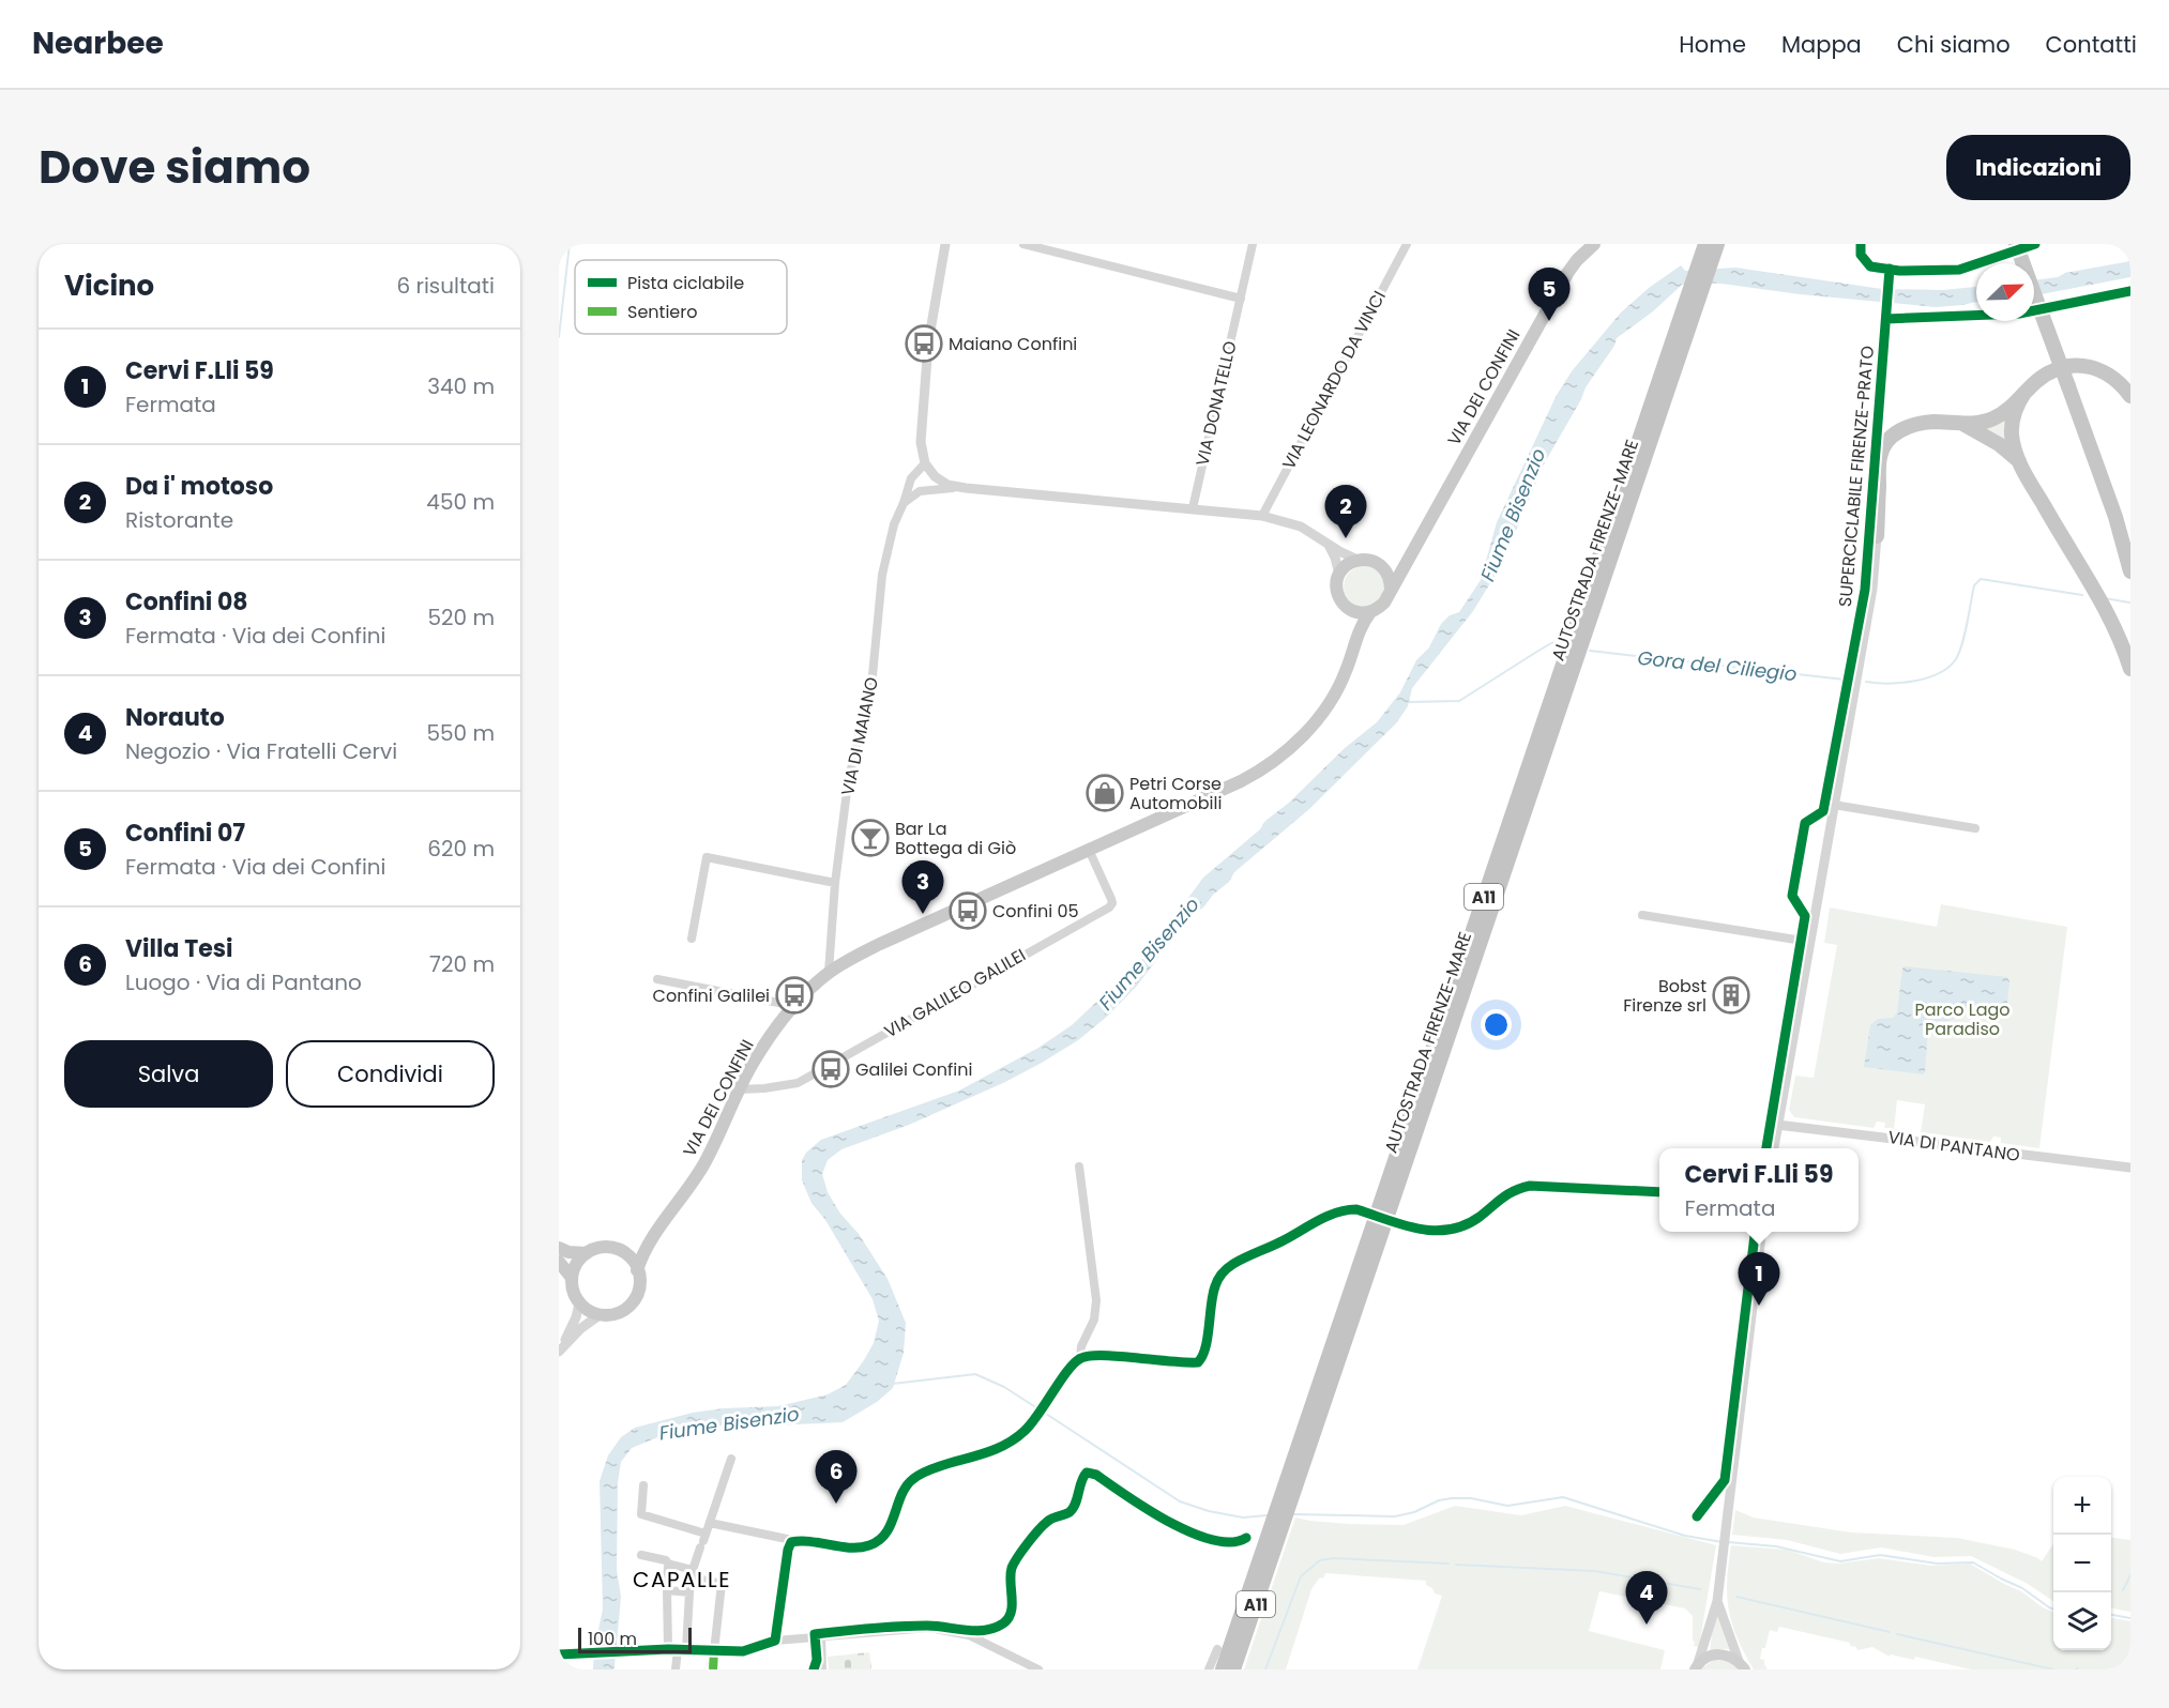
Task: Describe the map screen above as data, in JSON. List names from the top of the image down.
{
  "streets": {
    "highway": ["AUTOSTRADA FIRENZE-MARE", "A11"],
    "main road": ["VIA DEI CONFINI"],
    "street": [
      "VIA LEONARDO DA VINCI",
      "VIA DONATELLO",
      "VIA DI MAIANO",
      "VIA GALILEO GALILEI",
      "VIA DI PANTANO"
    ],
    "cycle path": ["SUPERCICLABILE FIRENZE-PRATO"]
  },
  "crossings": [
    ["VIA DEI CONFINI", "VIA DI MAIANO"],
    ["VIA DEI CONFINI", "VIA GALILEO GALILEI"]
  ],
  "districts": ["CAPALLE"],
  "water": ["Fiume Bisenzio", "Gora del Ciliegio"],
  "parks": ["Parco Lago Paradiso"],
  "places": {
    "bus stop": [
      "Maiano Confini",
      "Confini 05",
      "Confini Galilei",
      "Galilei Confini"
    ],
    "shop": ["Petri Corse Automobili"],
    "bar": ["Bar La Bottega di Giò"],
    "building": ["Bobst Firenze srl"]
  },
  "legend": ["Pista ciclabile", "Sentiero"],
  "scale_bar": "100 m",
  "north": "top right",
  "page": {
    "header": "Nearbee",
    "nav": [
      "Home",
      "Mappa",
      "Chi siamo",
      "Contatti"
    ],
    "title": "Dove siamo",
    "buttons": [
      "Indicazioni",
      ["Salva", "Condividi"]
    ],
    "heading": ["Vicino", "6 risultati"],
    "pins": [
      "5",
      "2",
      "3",
      "1",
      "6",
      "4"
    ],
    "list": [
      {
        "mark": "1",
        "name": "Cervi F.Lli 59",
        "note": "Fermata",
        "value": "340 m"
      },
      {
        "mark": "2",
        "name": "Da i' motoso",
        "note": "Ristorante",
        "value": "450 m"
      },
      {
        "mark": "3",
        "name": "Confini 08",
        "note": "Fermata · Via dei Confini",
        "value": "520 m"
      },
      {
        "mark": "4",
        "name": "Norauto",
        "note": "Negozio · Via Fratelli Cervi",
        "value": "550 m"
      },
      {
        "mark": "5",
        "name": "Confini 07",
        "note": "Fermata · Via dei Confini",
        "value": "620 m"
      },
      {
        "mark": "6",
        "name": "Villa Tesi",
        "note": "Luogo · Via di Pantano",
        "value": "720 m"
      }
    ],
    "popup": ["Cervi F.Lli 59", "Fermata"],
    "map_buttons": ["+", "−"],
    "scale": "100 m"
  }
}
